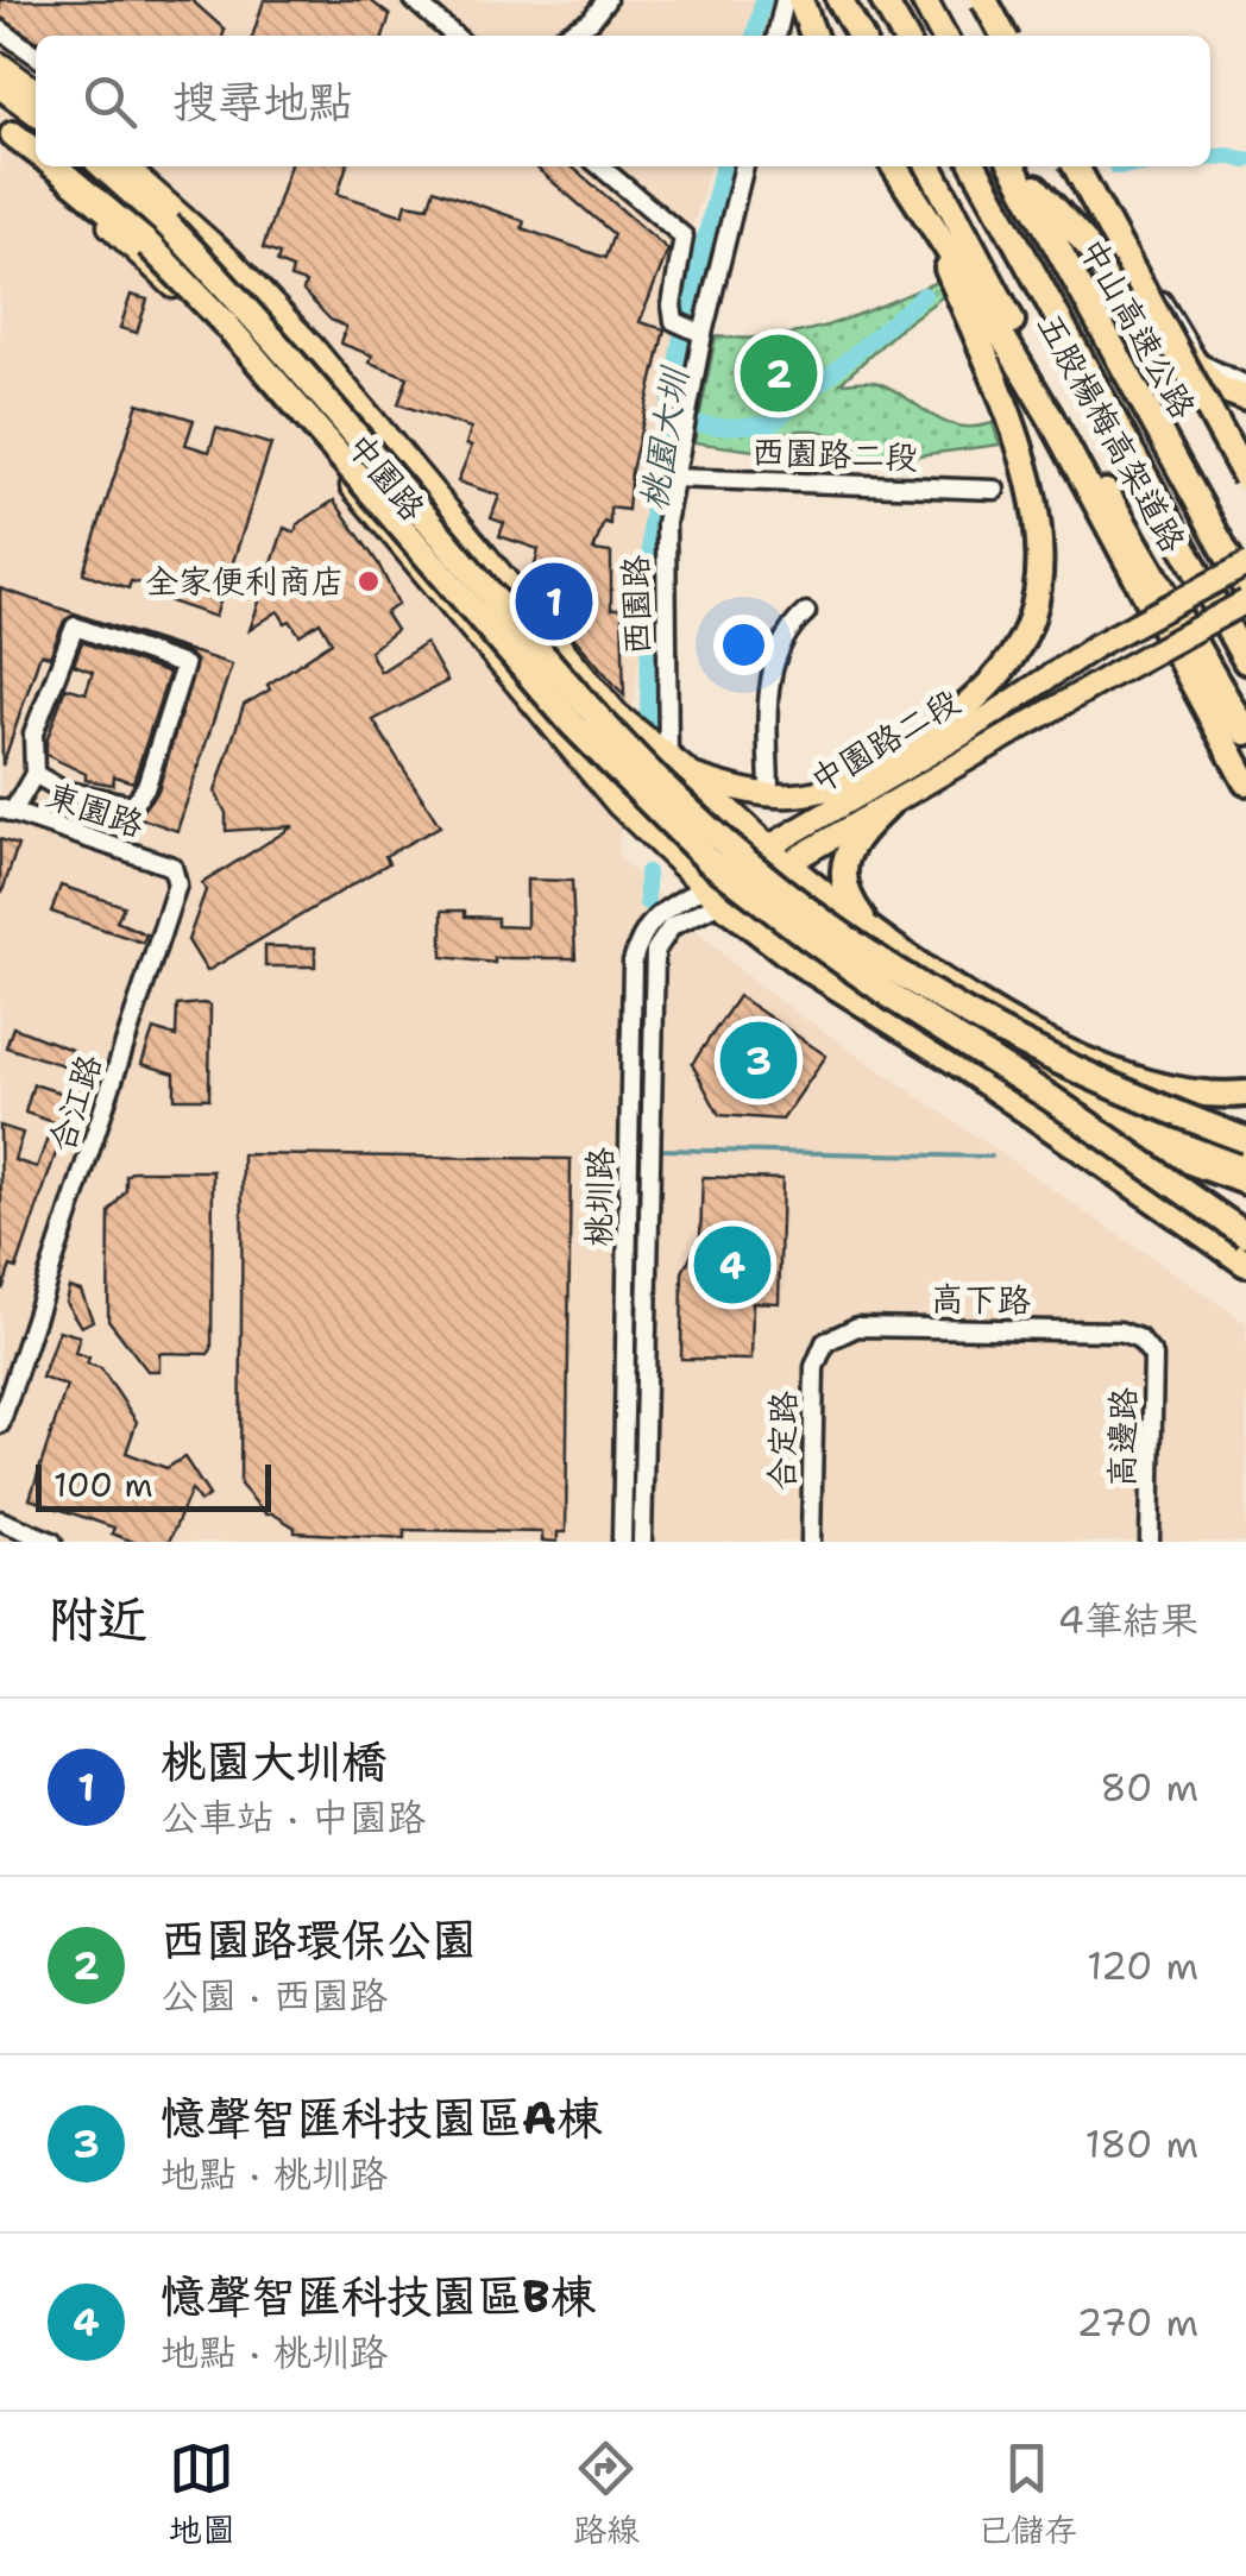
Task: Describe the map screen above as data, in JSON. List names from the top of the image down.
{
  "streets": {
    "highway": ["中山高速公路", "五股楊梅高架道路"],
    "main road": ["中園路", "中園路二段"],
    "street": [
      "西園路二段",
      "西園路",
      "東園路",
      "合江路",
      "桃圳路",
      "高下路",
      "高邊路",
      "合定路"
    ]
  },
  "crossings": [
    ["西園路二段", "西園路"],
    ["中園路", "西園路"],
    ["中園路", "中園路二段"],
    ["中園路", "桃圳路"],
    ["中園路二段", "桃圳路"],
    ["東園路", "合江路"],
    ["高下路", "高邊路"],
    ["高下路", "合定路"]
  ],
  "water": ["桃園大圳"],
  "places": ["全家便利商店"],
  "scale_bar": "100 m",
  "page": {
    "search": "搜尋地點",
    "pins": [
      "2",
      "1",
      "3",
      "4"
    ],
    "scale": "100 m",
    "heading": ["附近", "4筆結果"],
    "list": [
      {
        "mark": "1",
        "name": "桃園大圳橋",
        "note": "公車站 · 中園路",
        "value": "80 m"
      },
      {
        "mark": "2",
        "name": "西園路環保公園",
        "note": "公園 · 西園路",
        "value": "120 m"
      },
      {
        "mark": "3",
        "name": "憶聲智匯科技園區A棟",
        "note": "地點 · 桃圳路",
        "value": "180 m"
      },
      {
        "mark": "4",
        "name": "憶聲智匯科技園區B棟",
        "note": "地點 · 桃圳路",
        "value": "270 m"
      }
    ],
    "nav": ["地圖", "路線", "已儲存"]
  }
}
